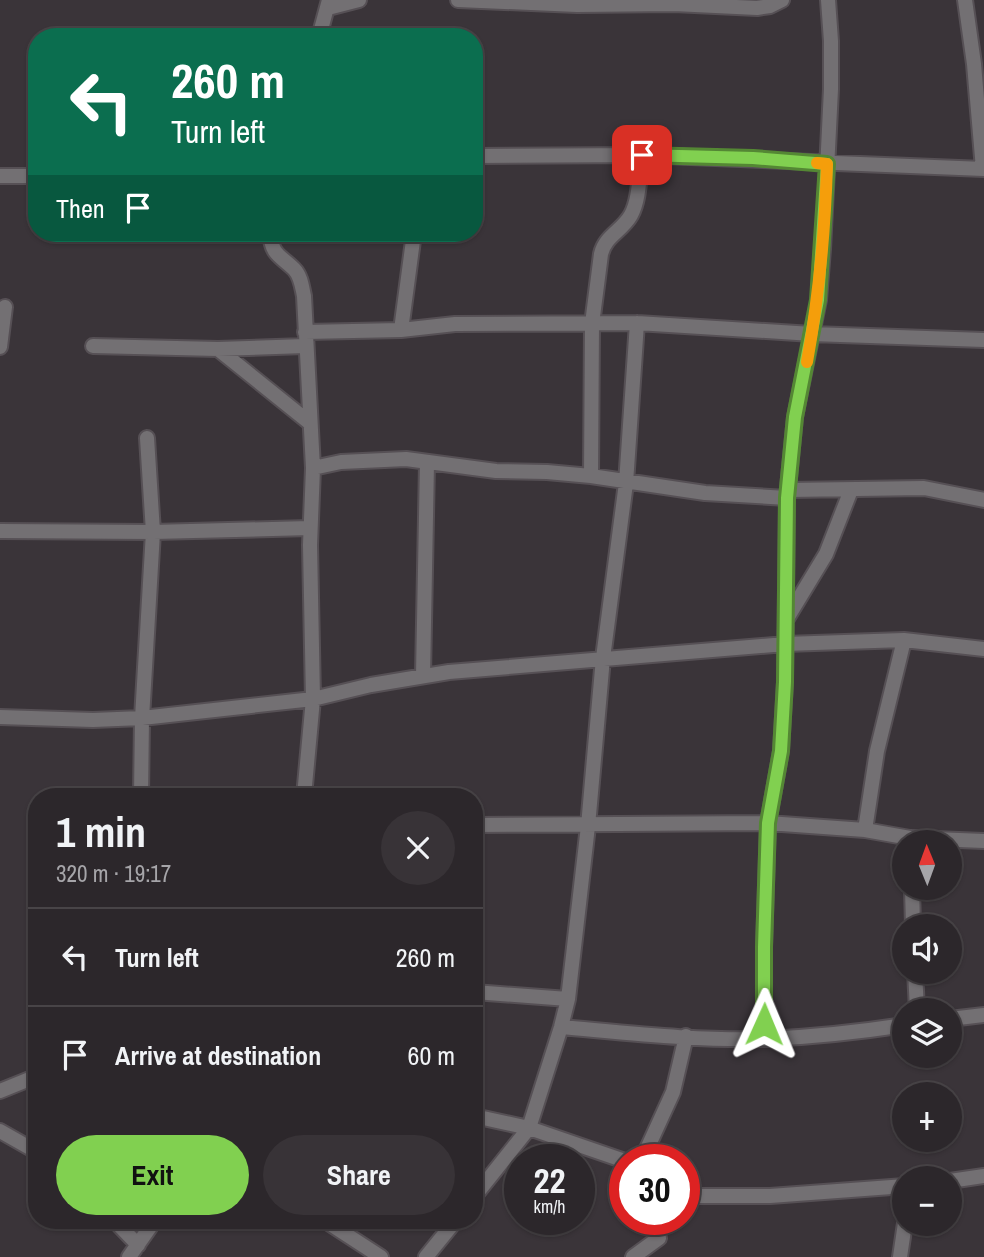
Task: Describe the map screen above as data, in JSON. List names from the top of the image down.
{
  "north": "top",
  "page": {
    "turn": ["260 m", "Turn left"],
    "then": "Then",
    "heading": ["1 min", "320 m · 19:17"],
    "map_buttons": ["+", "−"],
    "list": [
      {
        "name": "Turn left",
        "value": "260 m"
      },
      {
        "name": "Arrive at destination",
        "value": "60 m"
      }
    ],
    "buttons": ["Exit", "Share"],
    "speed": "22 km/h",
    "limit": "30"
  }
}
